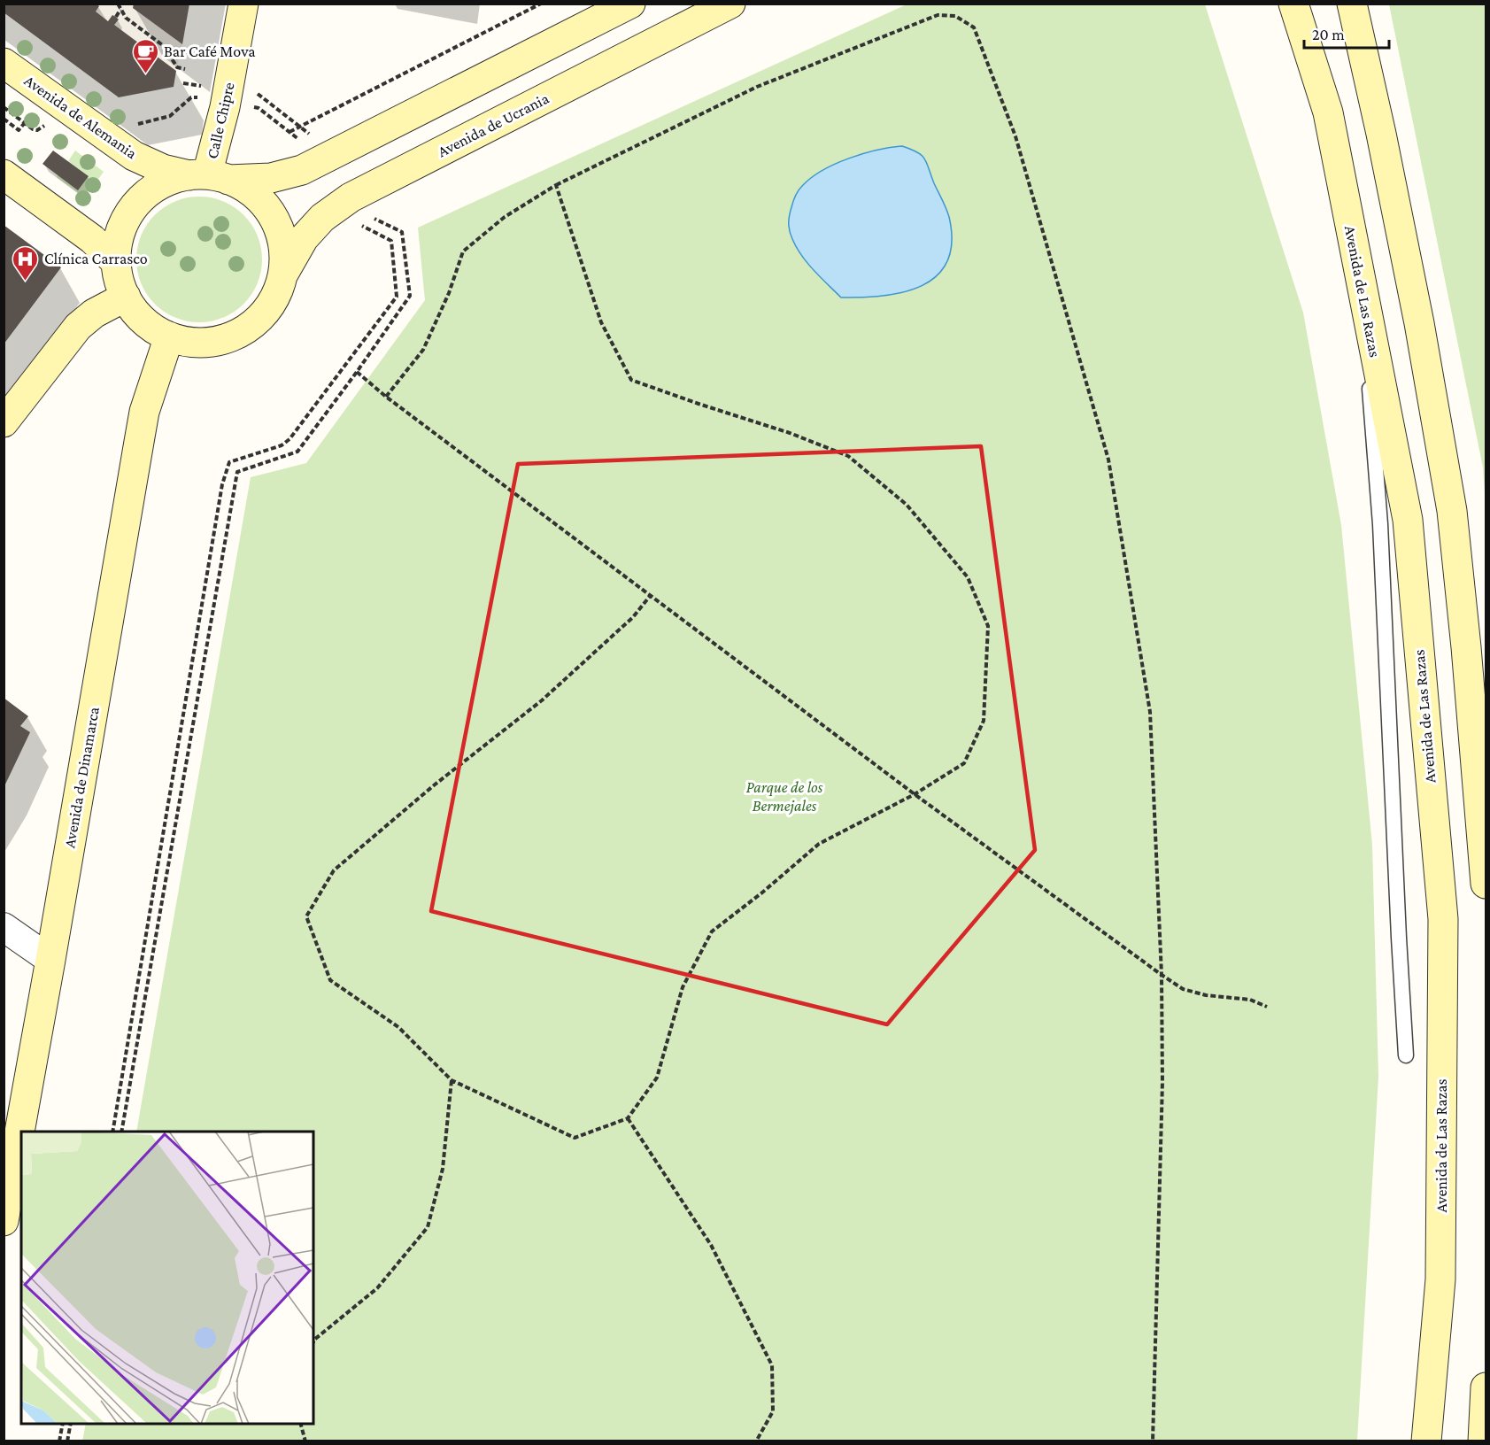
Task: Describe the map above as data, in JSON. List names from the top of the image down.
{
  "streets": {
    "main road": [
      "Avenida de Alemania",
      "Calle Chipre",
      "Avenida de Ucrania",
      "Avenida de Las Razas",
      "Avenida de Dinamarca"
    ]
  },
  "crossings": [
    ["Avenida de Alemania", "Calle Chipre"],
    ["Avenida de Alemania", "Avenida de Ucrania"],
    ["Avenida de Alemania", "Avenida de Dinamarca"],
    ["Calle Chipre", "Avenida de Ucrania"],
    ["Calle Chipre", "Avenida de Dinamarca"],
    ["Avenida de Ucrania", "Avenida de Dinamarca"]
  ],
  "parks": ["Parque de los Bermejales"],
  "places": {
    "cafe": ["Bar Café Mova"],
    "hospital": ["Clínica Carrasco"]
  },
  "scale_bar": "20 m"
}
